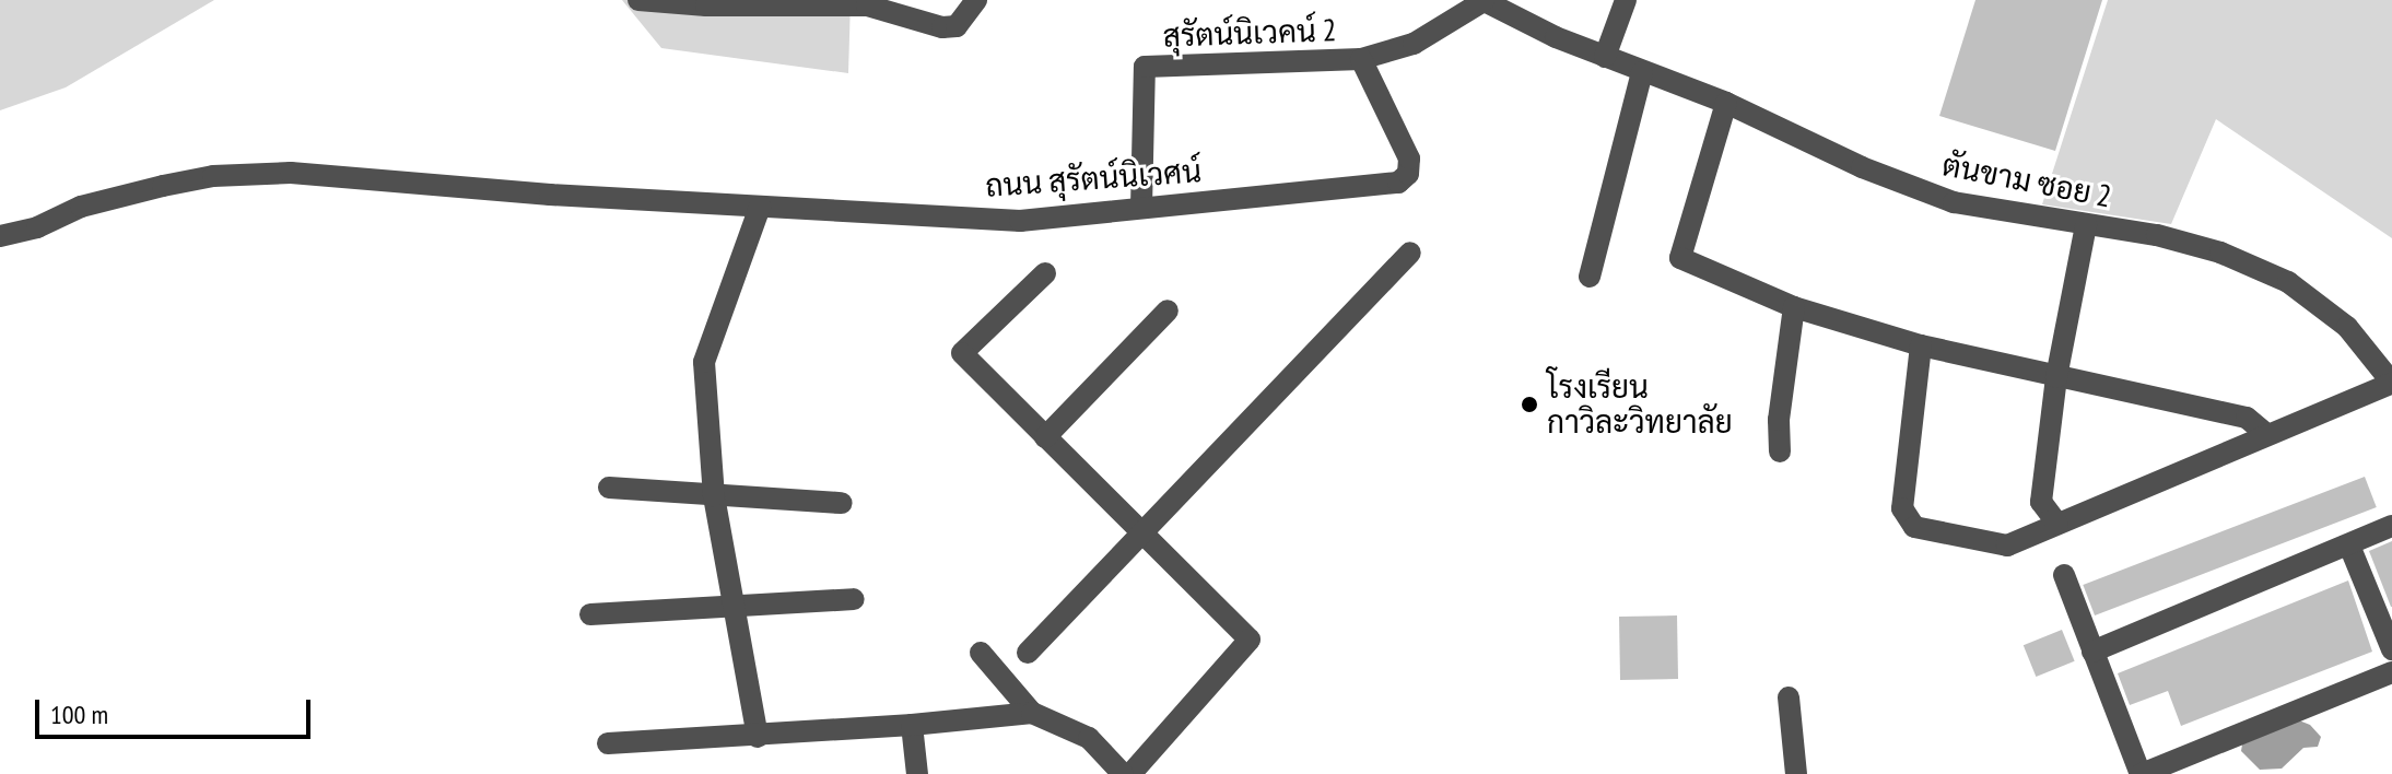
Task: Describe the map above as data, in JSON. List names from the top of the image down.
{
  "streets": {
    "street": ["สุรัตน์นิเวคน์ 2", "ถนน สุรัตน์นิเวศน์", "ตันขาม ซอย 2"]
  },
  "crossings": [
    ["สุรัตน์นิเวคน์ 2", "ถนน สุรัตน์นิเวศน์"],
    ["สุรัตน์นิเวคน์ 2", "ตันขาม ซอย 2"]
  ],
  "places": ["โรงเรียน กาวิละวิทยาลัย"],
  "scale_bar": "100 m"
}
